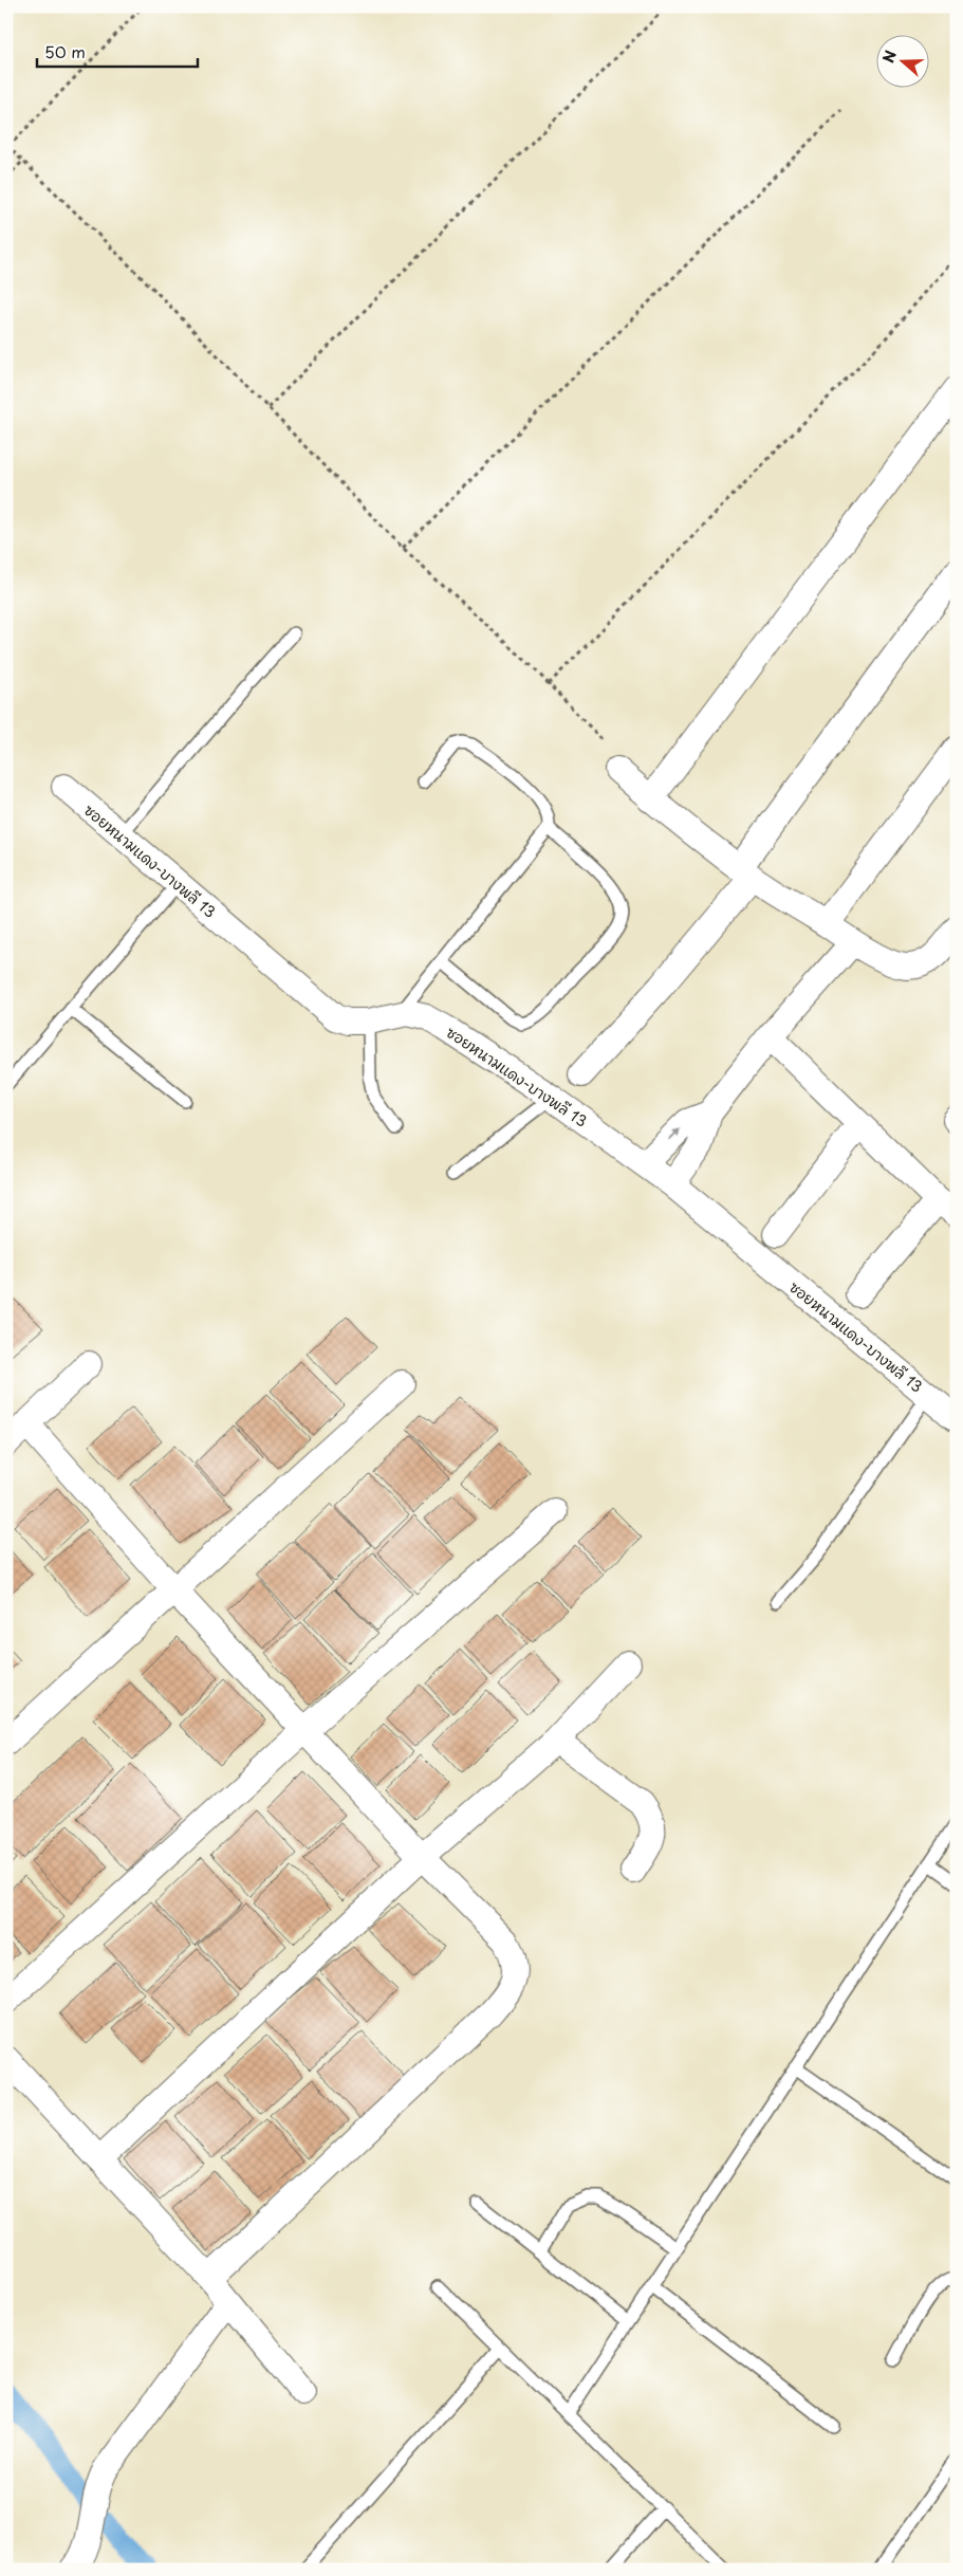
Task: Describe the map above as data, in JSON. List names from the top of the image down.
{
  "streets": {
    "street": ["ซอยหนามแดง-บางพลี 13"]
  },
  "scale_bar": "50 m",
  "north": "left"
}
